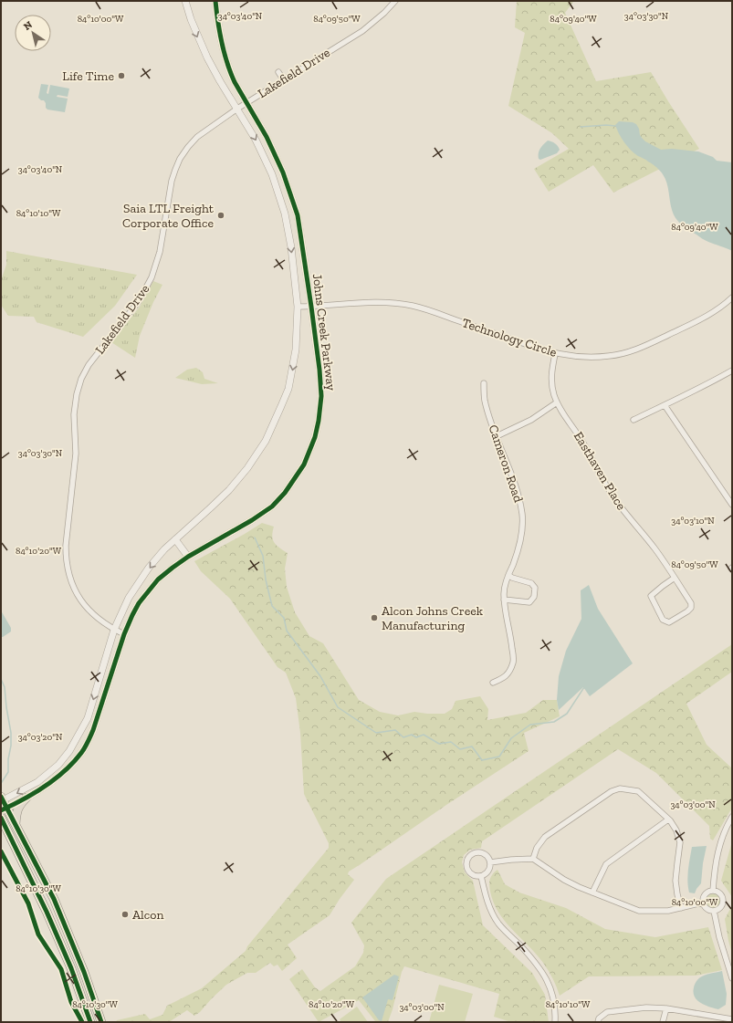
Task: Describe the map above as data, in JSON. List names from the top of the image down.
{
  "streets": {
    "street": [
      "Lakefield Drive",
      "Johns Creek Parkway",
      "Technology Circle",
      "Cameron Road",
      "Easthaven Place"
    ]
  },
  "crossings": [
    ["Lakefield Drive", "Johns Creek Parkway"],
    ["Johns Creek Parkway", "Technology Circle"],
    ["Technology Circle", "Easthaven Place"]
  ],
  "one_way": ["Johns Creek Parkway"],
  "places": [
    "Life Time",
    "Saia LTL Freight Corporate Office",
    "Alcon Johns Creek Manufacturing",
    "Alcon"
  ],
  "north": "top left",
  "coordinates": [
    "34°03'30\"N",
    "34°03'40\"N",
    "84°10'00\"W",
    "84°09'50\"W",
    "84°09'40\"W",
    "84°10'10\"W",
    "34°03'10\"N",
    "84°10'20\"W",
    "34°03'20\"N",
    "34°03'00\"N",
    "84°10'30\"W"
  ]
}
